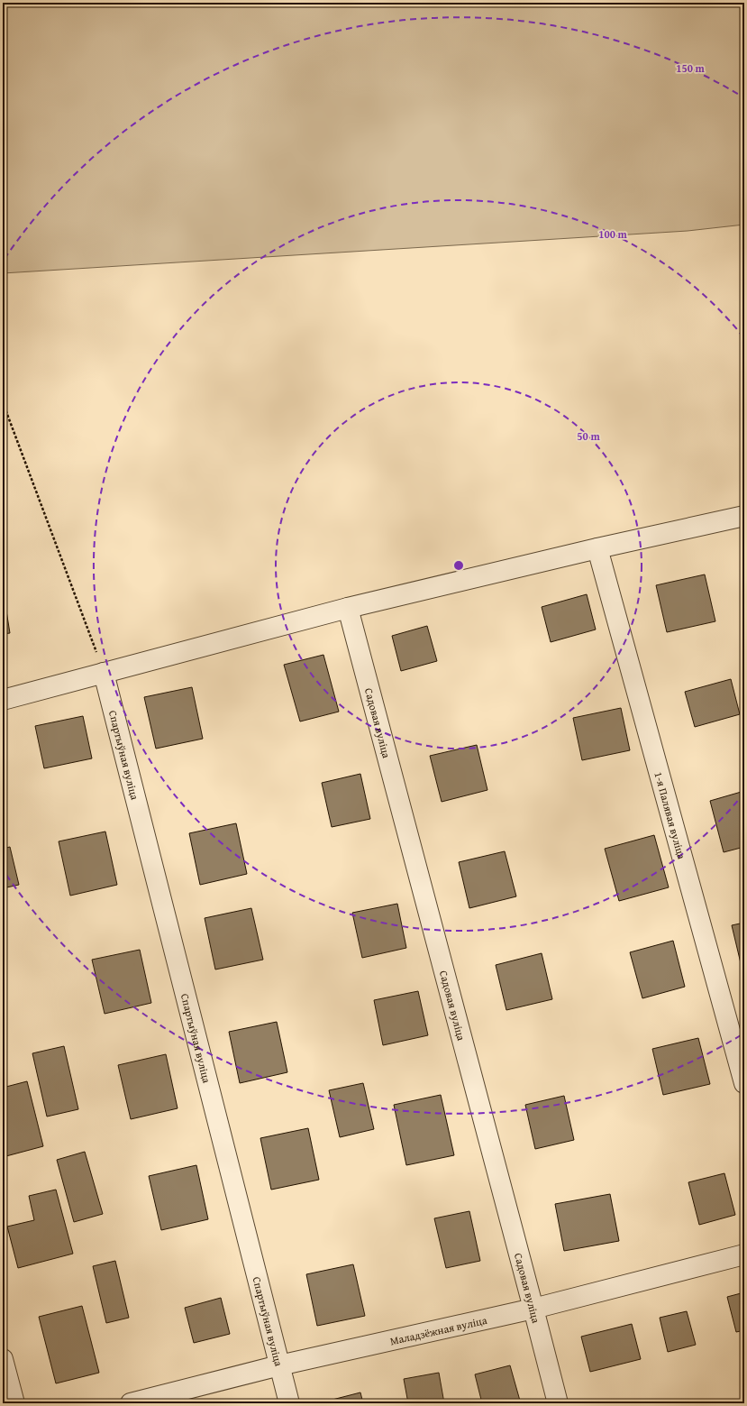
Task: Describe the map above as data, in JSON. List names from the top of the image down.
{
  "streets": {
    "street": [
      "Садовая вуліца",
      "Спартыўная вуліца",
      "1-я Палявая вуліца",
      "Маладзёжная вуліца"
    ]
  },
  "crossings": [
    ["Садовая вуліца", "Маладзёжная вуліца"],
    ["Спартыўная вуліца", "Маладзёжная вуліца"]
  ],
  "rings": ["150 m", "100 m", "50 m"]
}
